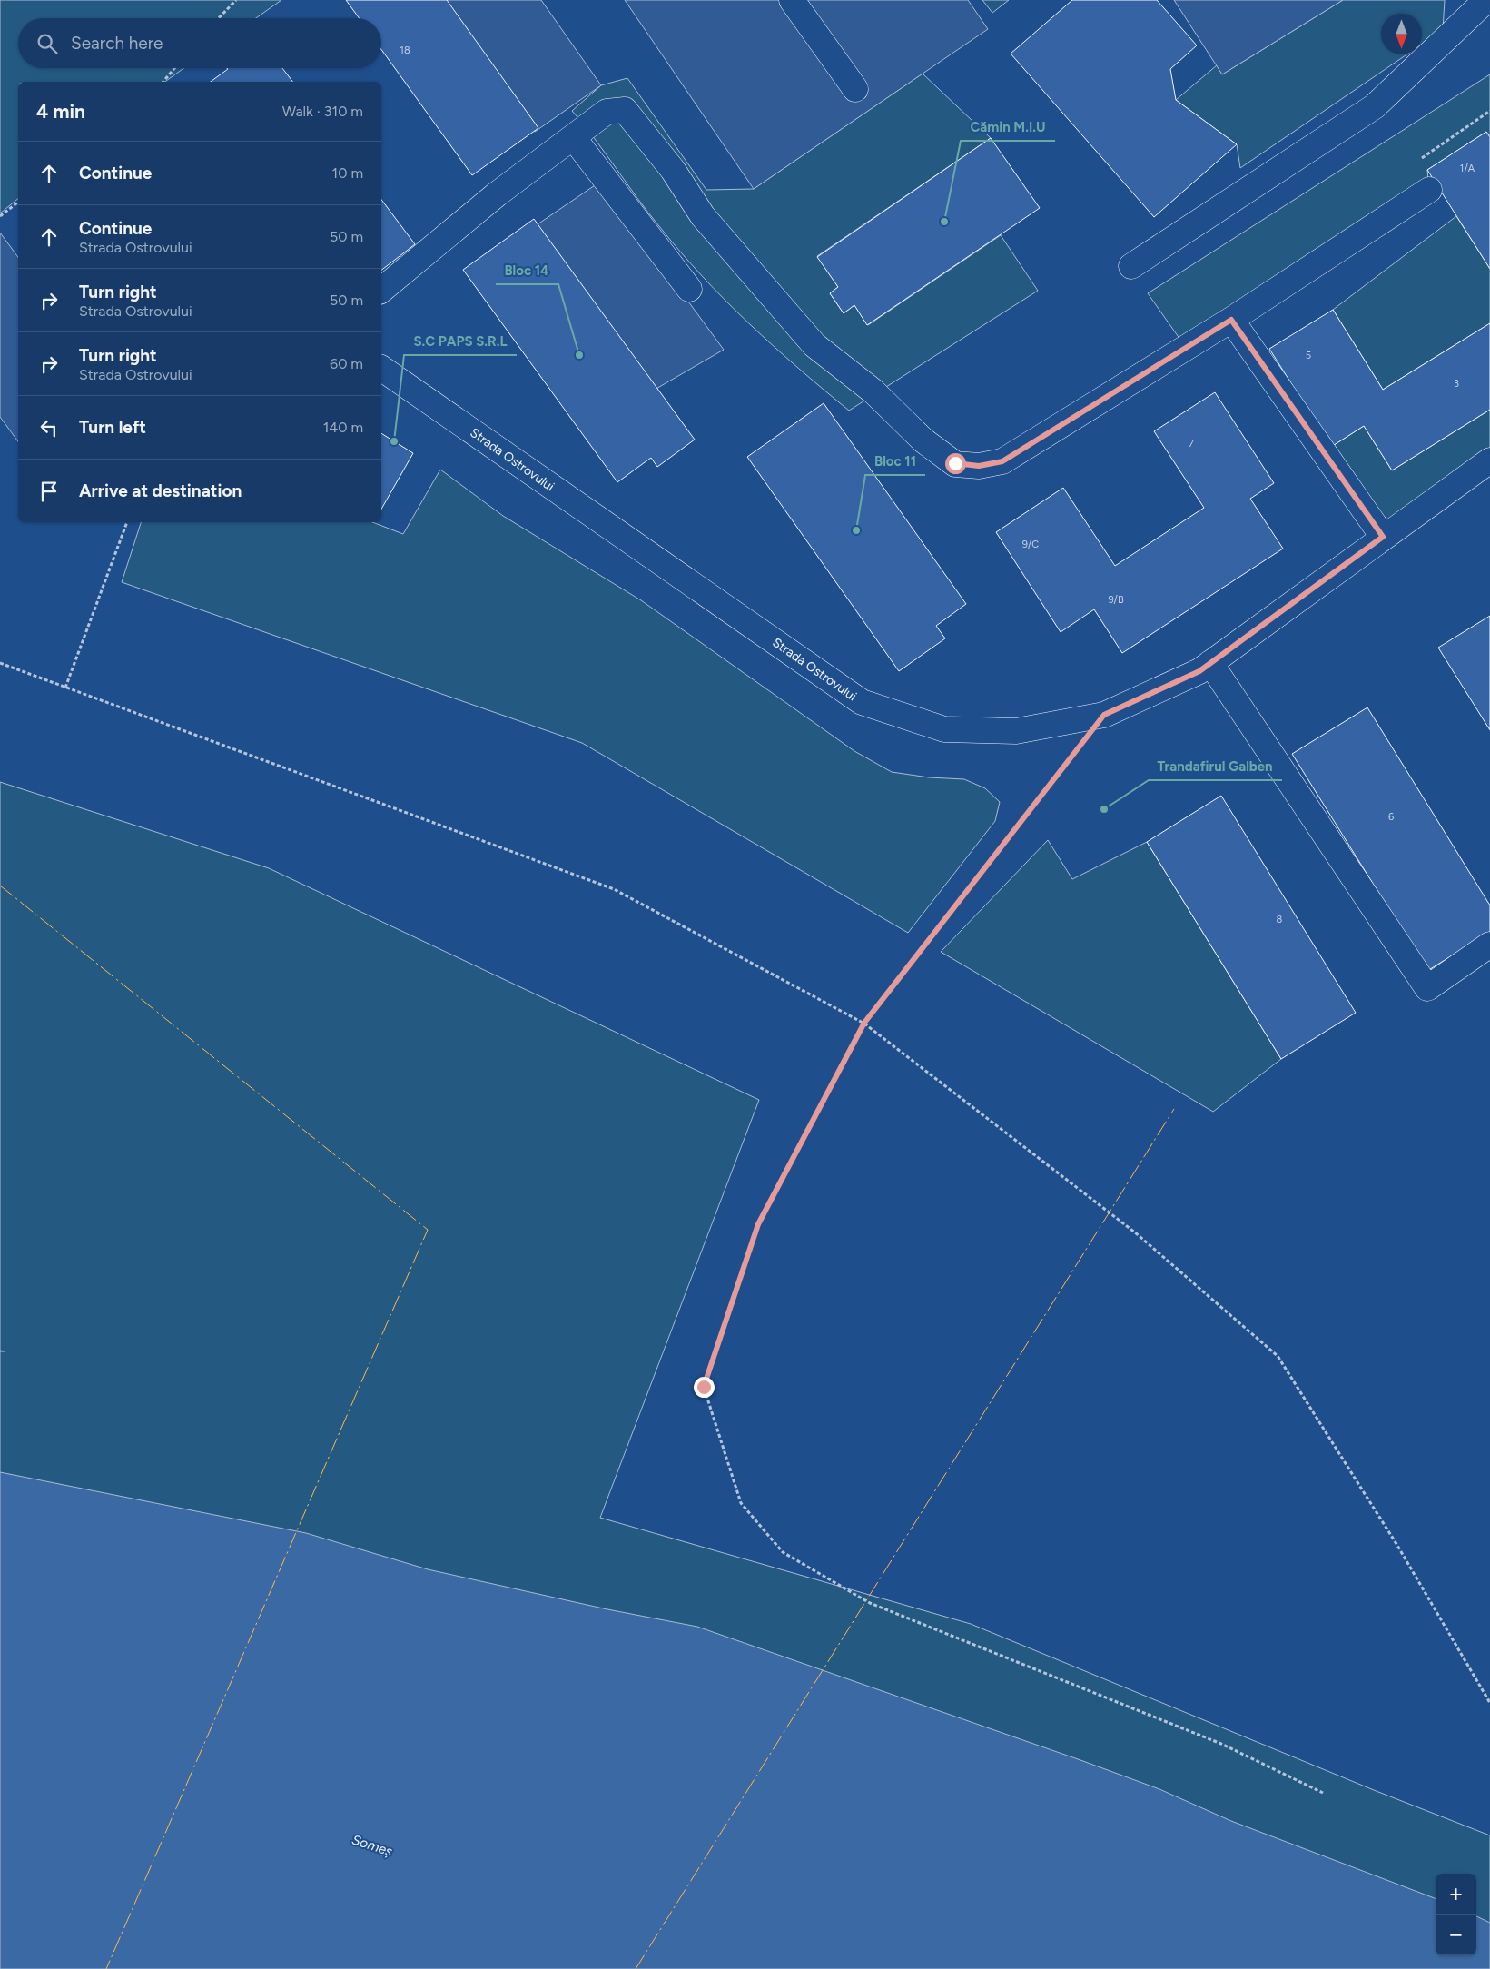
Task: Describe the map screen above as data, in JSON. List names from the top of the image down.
{
  "streets": {
    "street": ["Strada Ostrovului"]
  },
  "water": ["Someș"],
  "places": [
    "Cămin M.I.U",
    "Bloc 14",
    "S.C PAPS S.R.L",
    "Bloc 11",
    "Trandafirul Galben"
  ],
  "house_numbers": [
    "18",
    "1/A",
    "5",
    "3",
    "7",
    "9/C",
    "9/B",
    "6",
    "8"
  ],
  "north": "bottom",
  "page": {
    "search": "Search here",
    "heading": ["4 min", "Walk · 310 m"],
    "list": [
      ["Continue", "10 m"],
      ["Continue", "Strada Ostrovului", "50 m"],
      ["Turn right", "Strada Ostrovului", "50 m"],
      ["Turn right", "Strada Ostrovului", "60 m"],
      ["Turn left", "140 m"],
      "Arrive at destination"
    ],
    "map_buttons": ["+", "−"]
  }
}
